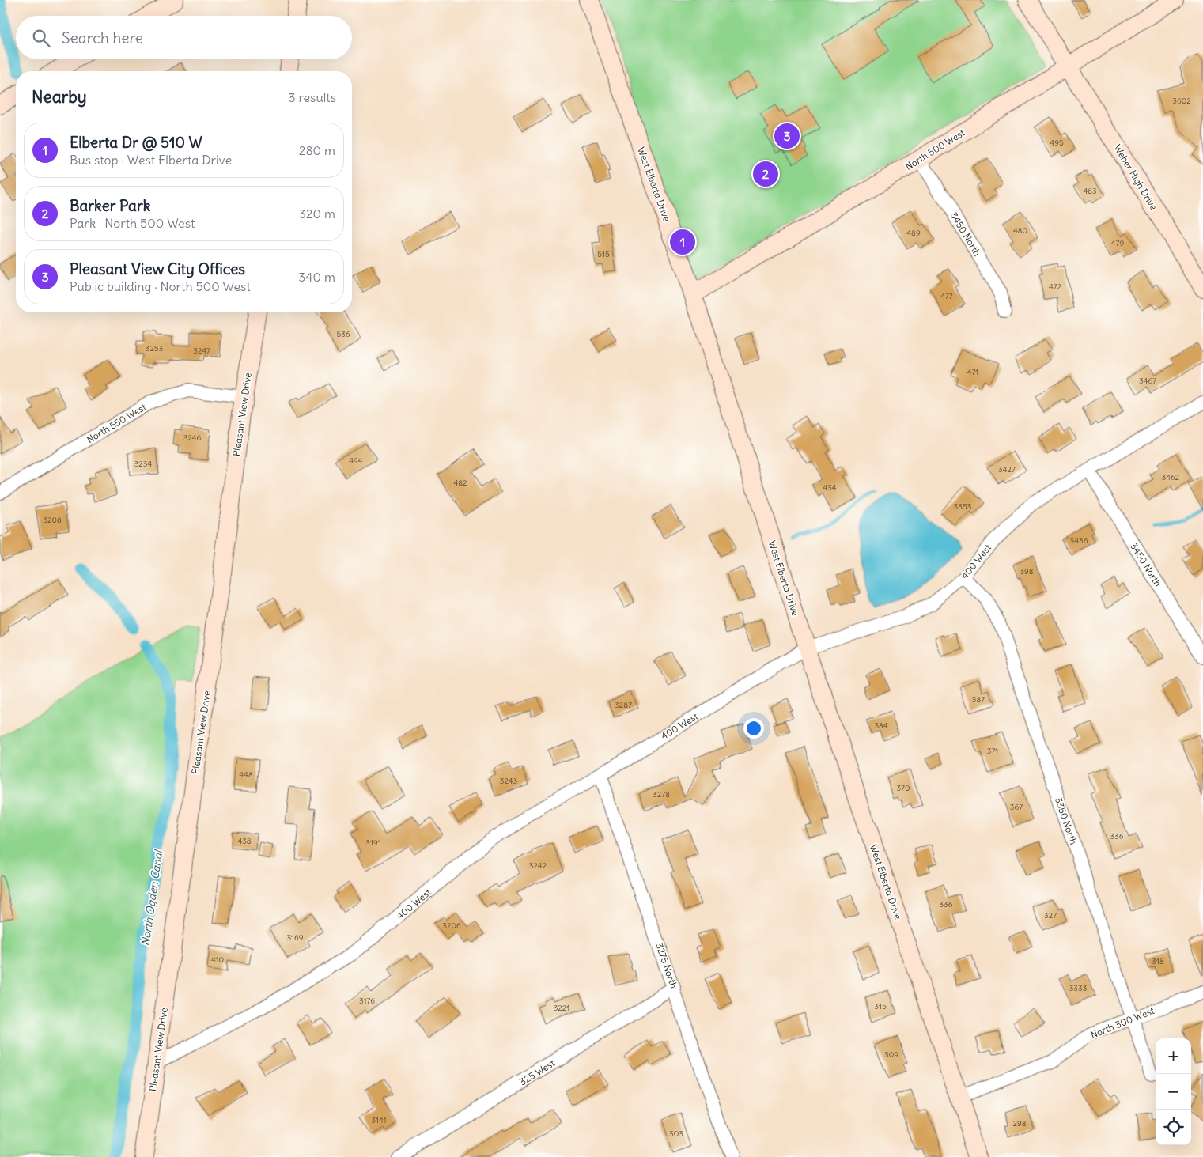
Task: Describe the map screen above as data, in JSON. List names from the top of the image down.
{
  "streets": {
    "street": [
      "North 500 West",
      "Weber High Drive",
      "West Elberta Drive",
      "3450 North",
      "Pleasant View Drive",
      "North 550 West",
      "400 West",
      "3350 North",
      "3275 North",
      "North 300 West",
      "325 West"
    ]
  },
  "crossings": [
    ["North 500 West", "Weber High Drive"],
    ["North 500 West", "West Elberta Drive"],
    ["North 500 West", "3450 North"],
    ["West Elberta Drive", "400 West"],
    ["West Elberta Drive", "North 300 West"],
    ["3450 North", "400 West"],
    ["Pleasant View Drive", "North 550 West"],
    ["Pleasant View Drive", "400 West"],
    ["400 West", "3350 North"],
    ["400 West", "3275 North"],
    ["3350 North", "North 300 West"],
    ["3275 North", "325 West"]
  ],
  "water": ["North Ogden Canal"],
  "house_numbers": [
    "3602",
    "495",
    "483",
    "480",
    "489",
    "479",
    "515",
    "472",
    "477",
    "536",
    "3253",
    "3247",
    "471",
    "3467",
    "3246",
    "494",
    "3234",
    "3427",
    "3462",
    "482",
    "434",
    "3353",
    "3208",
    "3436",
    "398",
    "387",
    "3287",
    "384",
    "371",
    "448",
    "3243",
    "370",
    "3278",
    "367",
    "336",
    "438",
    "3191",
    "3242",
    "336",
    "327",
    "3206",
    "3169",
    "410",
    "318",
    "3333",
    "3176",
    "315",
    "3221",
    "309",
    "3141",
    "298",
    "303"
  ],
  "page": {
    "search": "Search here",
    "heading": ["Nearby", "3 results"],
    "pins": ["3", "2", "1"],
    "list": [
      {
        "mark": "1",
        "name": "Elberta Dr @ 510 W",
        "note": "Bus stop · West Elberta Drive",
        "value": "280 m"
      },
      {
        "mark": "2",
        "name": "Barker Park",
        "note": "Park · North 500 West",
        "value": "320 m"
      },
      {
        "mark": "3",
        "name": "Pleasant View City Offices",
        "note": "Public building · North 500 West",
        "value": "340 m"
      }
    ],
    "map_buttons": ["+", "−"]
  }
}
